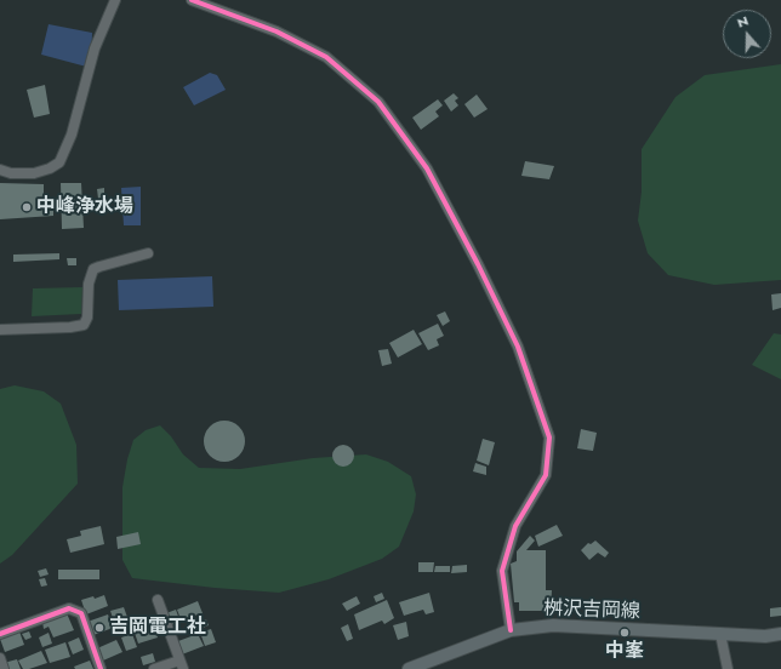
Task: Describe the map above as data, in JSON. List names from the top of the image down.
{
  "streets": {
    "main road": ["桝沢吉岡線"]
  },
  "places": ["中峰浄水場", "吉岡電工社", "中峯"],
  "north": "top"
}
